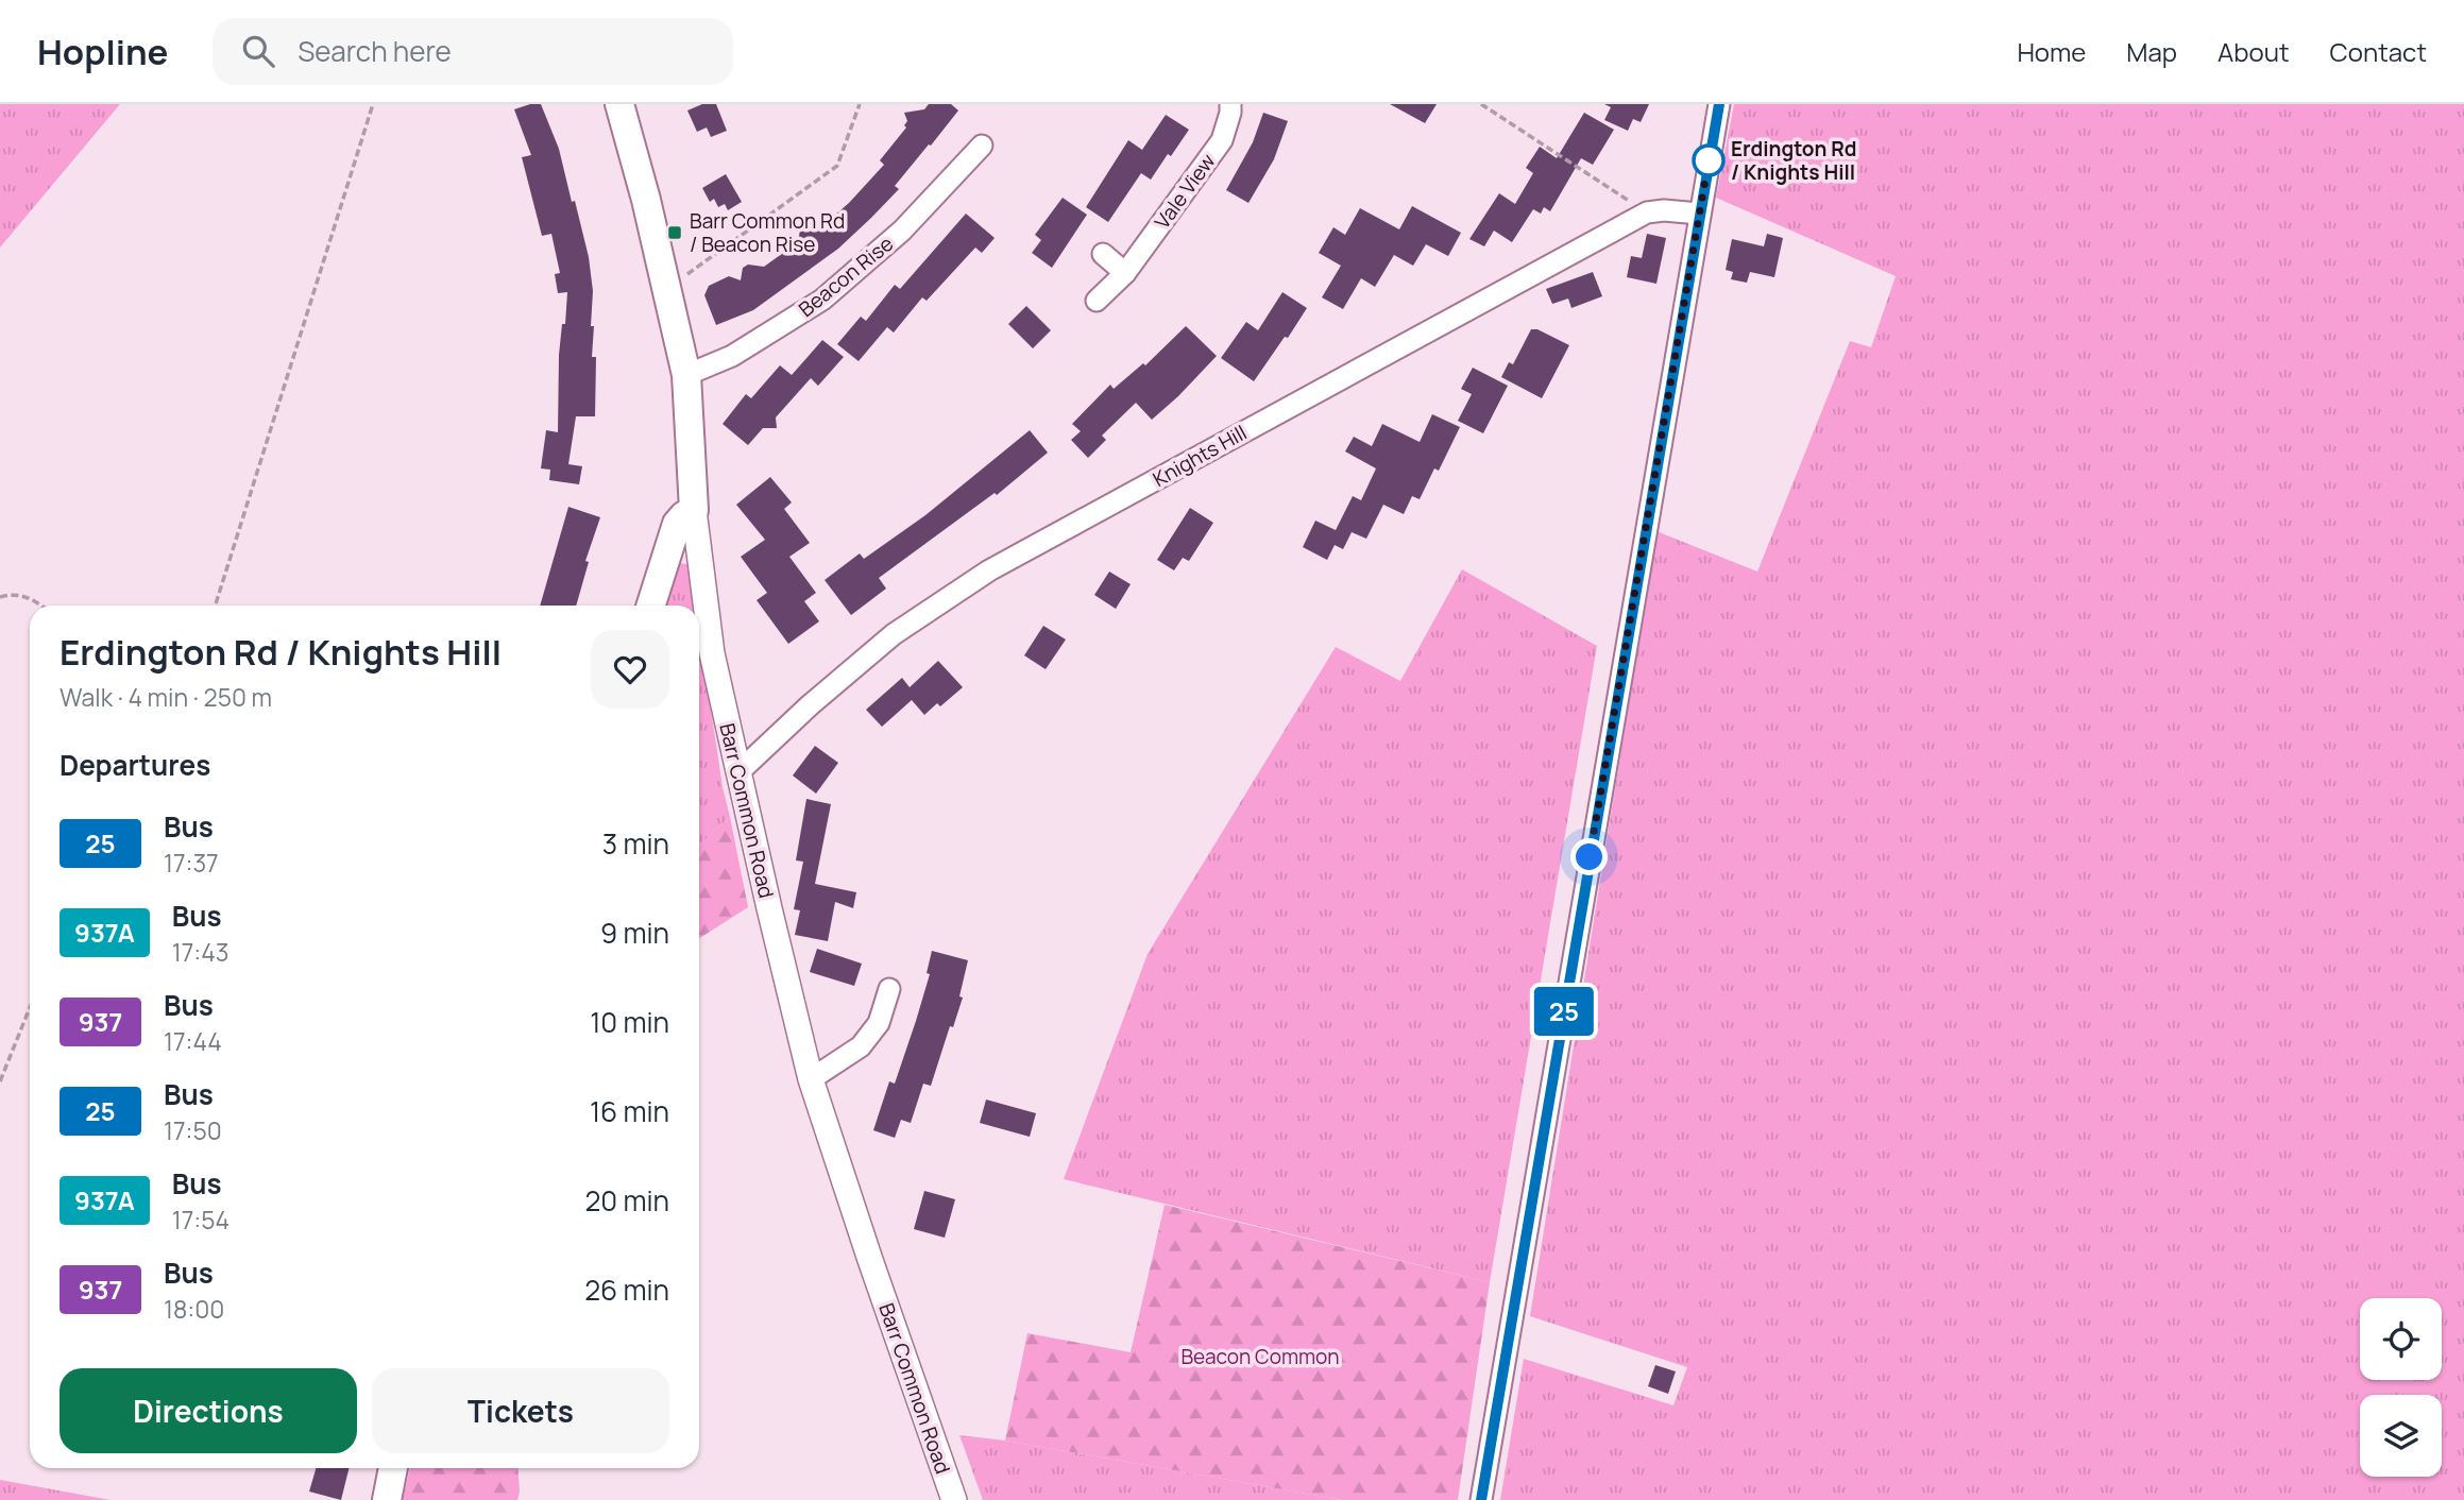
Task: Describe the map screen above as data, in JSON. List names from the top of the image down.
{
  "streets": {
    "main road": ["Barr Common Road"],
    "street": ["Vale View", "Beacon Rise", "Knights Hill"]
  },
  "crossings": [
    ["Beacon Rise", "Barr Common Road"],
    ["Knights Hill", "Barr Common Road"]
  ],
  "parks": ["Beacon Common"],
  "places": {
    "other": ["Erdington Rd / Knights Hill"],
    "transit": ["Barr Common Rd / Beacon Rise"]
  },
  "lines": ["bus line 25"],
  "page": {
    "header": "Hopline",
    "search": "Search here",
    "nav": [
      "Home",
      "Map",
      "About",
      "Contact"
    ],
    "on_map": "25",
    "heading": [
      ["Erdington Rd / Knights Hill", "Walk · 4 min · 250 m"],
      "Departures"
    ],
    "list": [
      {
        "mark": "25",
        "name": "Bus",
        "note": "17:37",
        "value": "3 min"
      },
      {
        "mark": "937A",
        "name": "Bus",
        "note": "17:43",
        "value": "9 min"
      },
      {
        "mark": "937",
        "name": "Bus",
        "note": "17:44",
        "value": "10 min"
      },
      {
        "mark": "25",
        "name": "Bus",
        "note": "17:50",
        "value": "16 min"
      },
      {
        "mark": "937A",
        "name": "Bus",
        "note": "17:54",
        "value": "20 min"
      },
      {
        "mark": "937",
        "name": "Bus",
        "note": "18:00",
        "value": "26 min"
      }
    ],
    "buttons": ["Directions", "Tickets"]
  }
}
